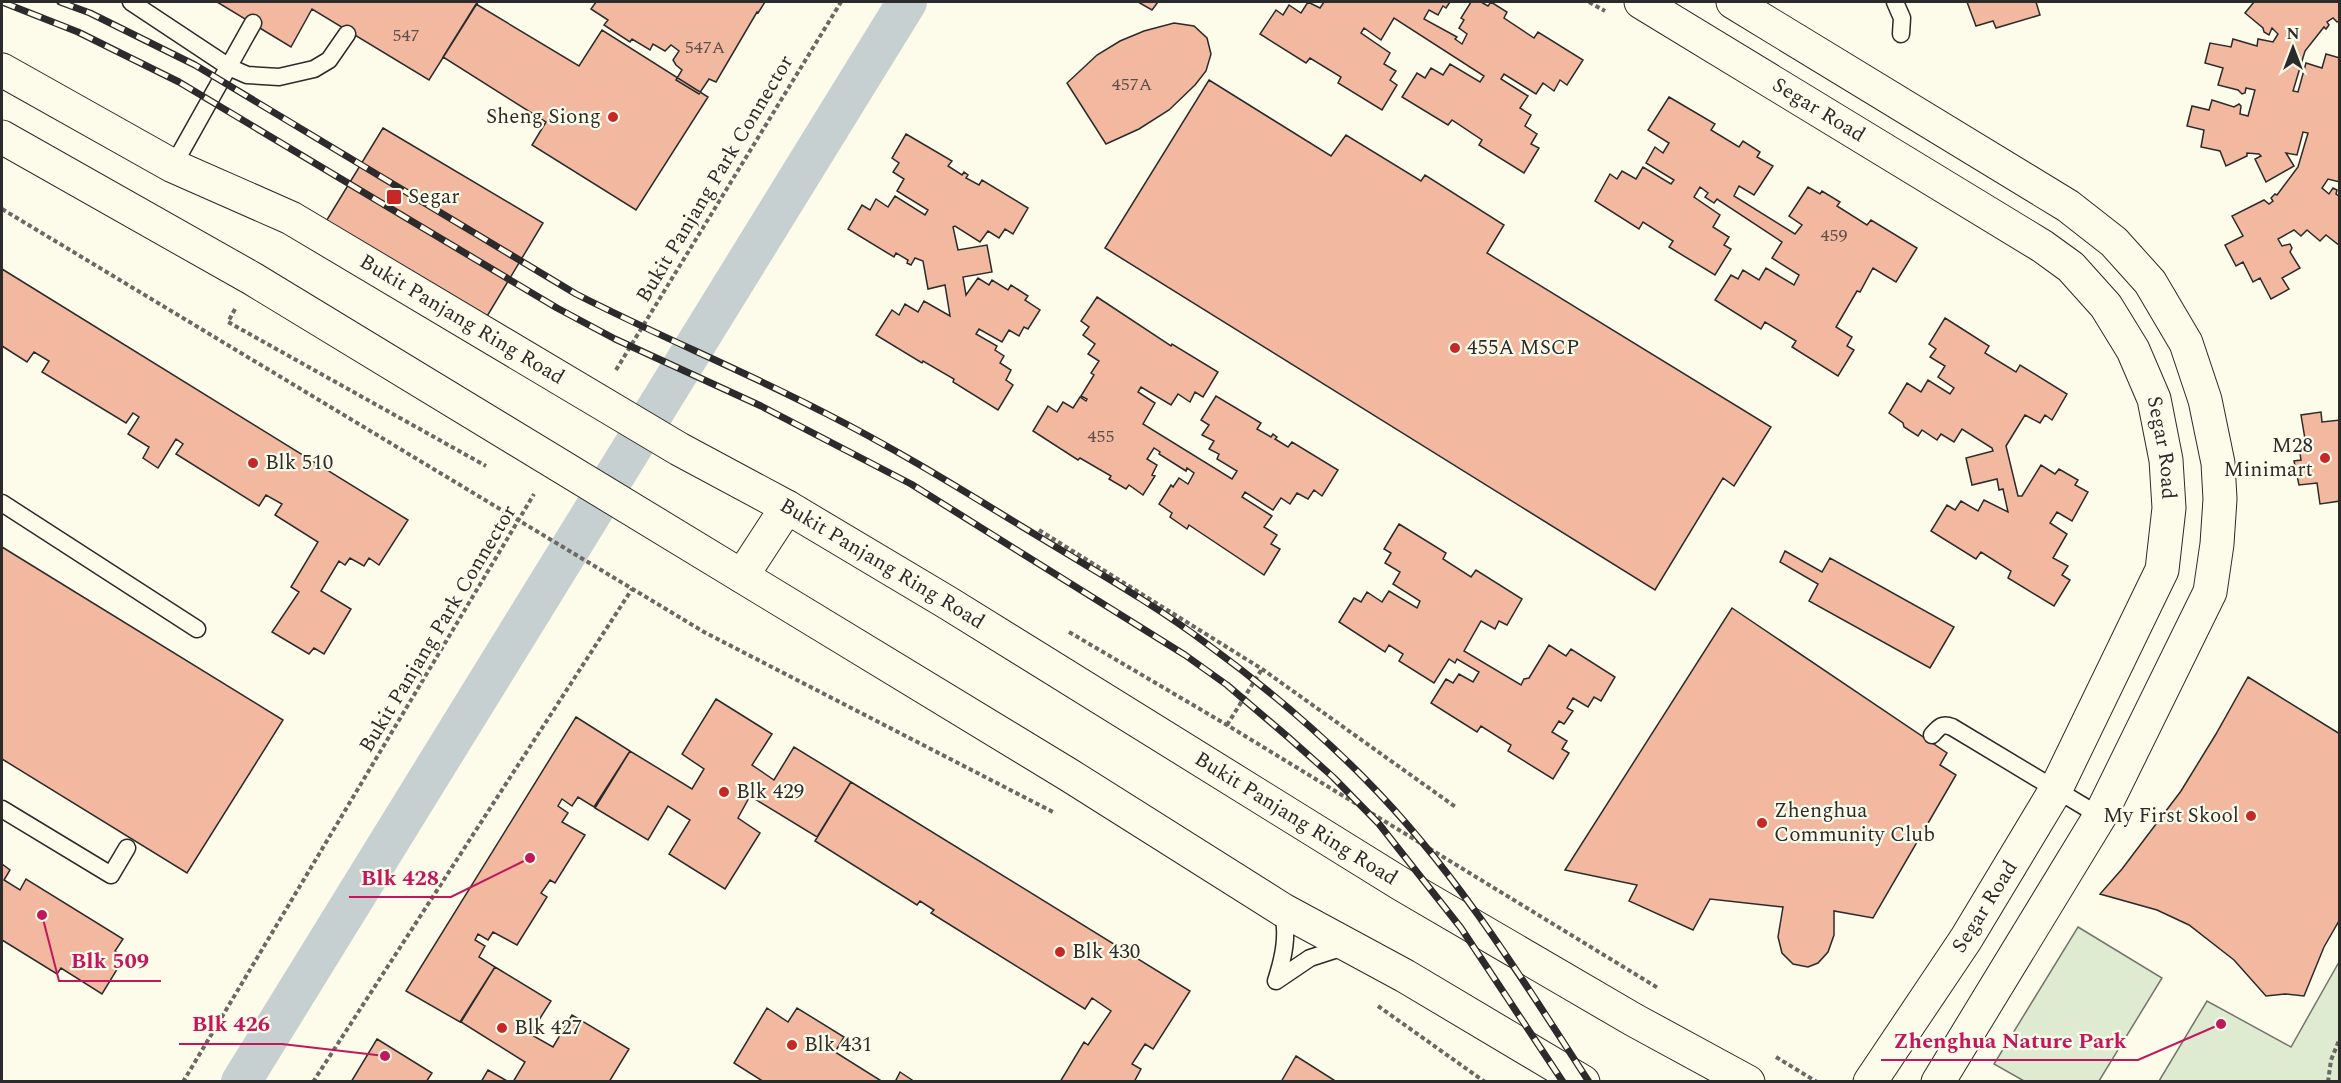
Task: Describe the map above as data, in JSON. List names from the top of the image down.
{
  "streets": {
    "main road": ["Segar Road", "Bukit Panjang Ring Road"],
    "path": ["Bukit Panjang Park Connector"]
  },
  "places": {
    "other": [
      "Sheng Siong",
      "455A MSCP",
      "M28 Minimart",
      "Blk 510",
      "Blk 429",
      "My First Skool",
      "Zhenghua Community Club",
      "Blk 428",
      "Blk 509",
      "Blk 430",
      "Zhenghua Nature Park",
      "Blk 427",
      "Blk 431",
      "Blk 426"
    ],
    "transit": ["Segar"]
  },
  "house_numbers": [
    "547",
    "547A",
    "457A",
    "459",
    "455"
  ],
  "north": "top"
}
